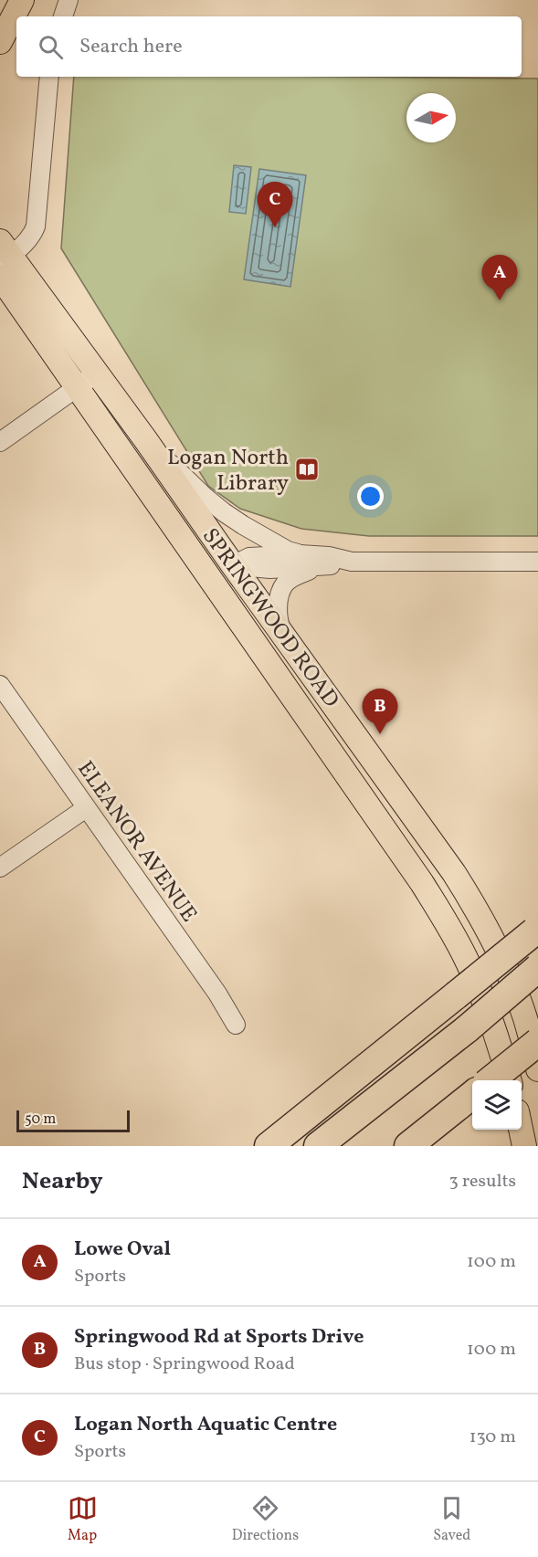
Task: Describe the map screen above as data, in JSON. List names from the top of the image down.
{
  "streets": {
    "main road": ["SPRINGWOOD ROAD"],
    "street": ["ELEANOR AVENUE"]
  },
  "places": {
    "library": ["Logan North Library"]
  },
  "scale_bar": "50 m",
  "north": "right",
  "page": {
    "search": "Search here",
    "pins": ["C", "A", "B"],
    "scale": "50 m",
    "heading": ["Nearby", "3 results"],
    "list": [
      {
        "mark": "A",
        "name": "Lowe Oval",
        "note": "Sports",
        "value": "100 m"
      },
      {
        "mark": "B",
        "name": "Springwood Rd at Sports Drive",
        "note": "Bus stop · Springwood Road",
        "value": "100 m"
      },
      {
        "mark": "C",
        "name": "Logan North Aquatic Centre",
        "note": "Sports",
        "value": "130 m"
      }
    ],
    "nav": ["Map", "Directions", "Saved"]
  }
}
